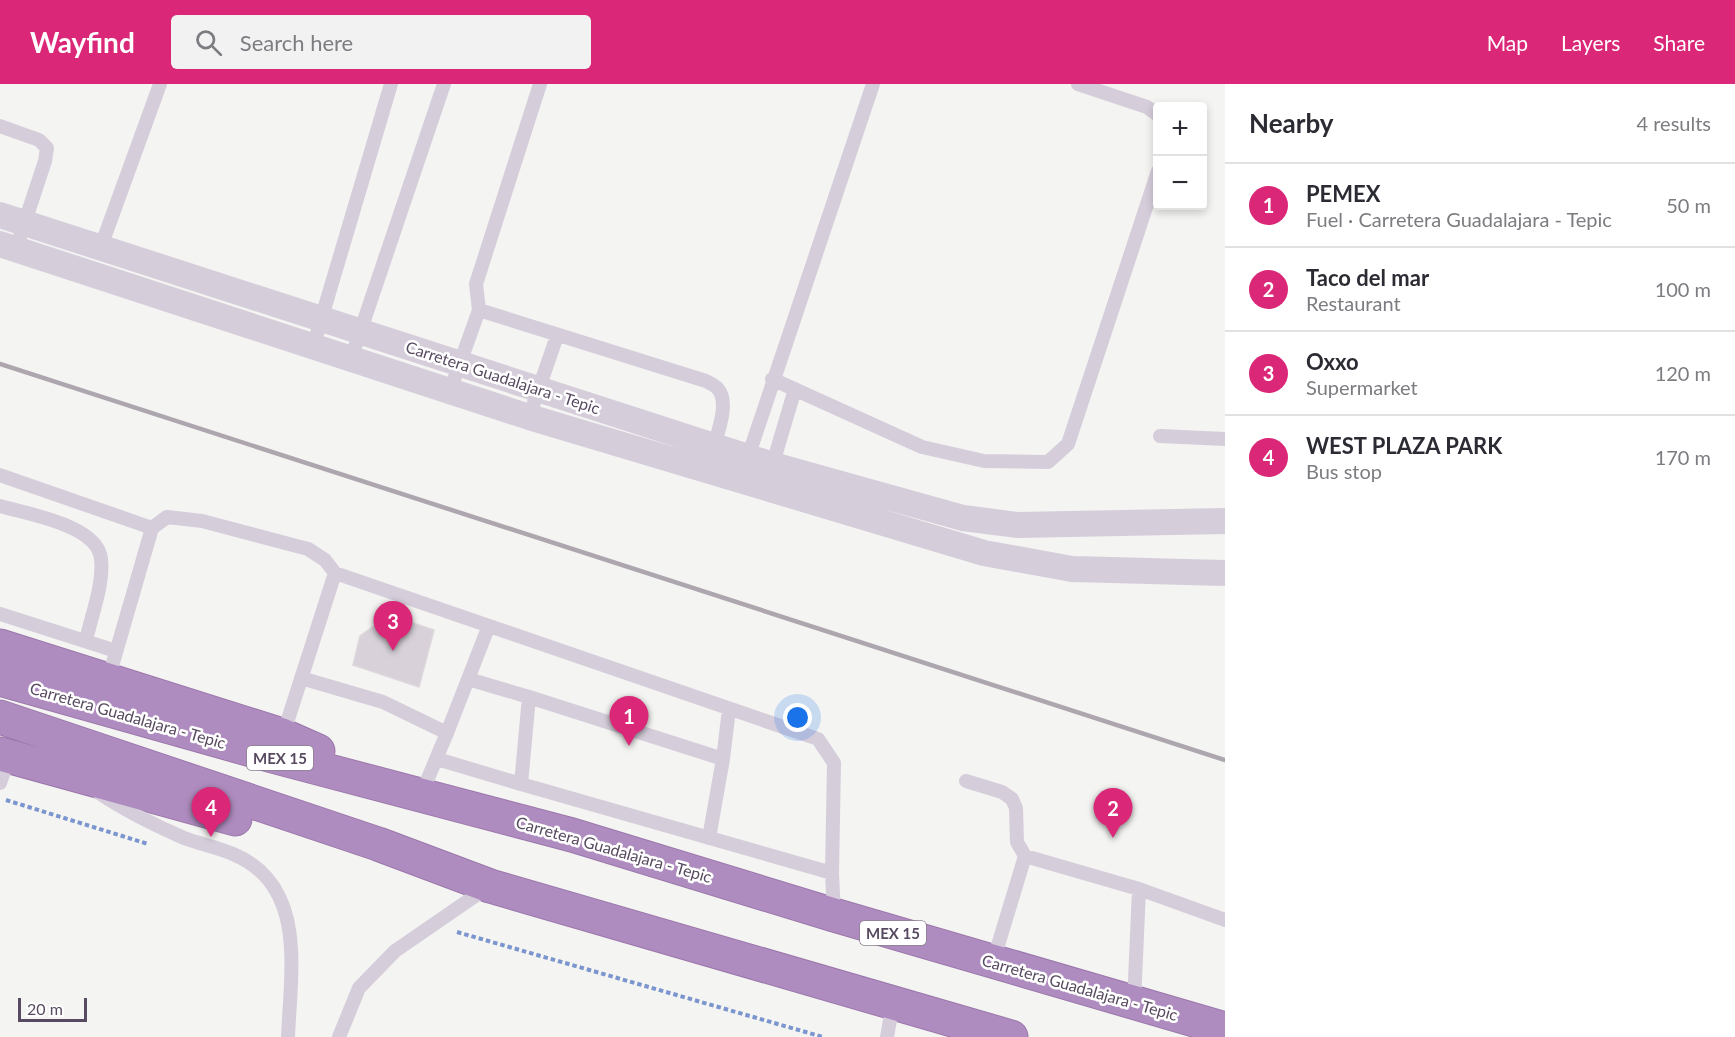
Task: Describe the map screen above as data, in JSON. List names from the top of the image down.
{
  "streets": {
    "highway": ["Carretera Guadalajara - Tepic", "MEX 15"]
  },
  "scale_bar": "20 m",
  "page": {
    "header": "Wayfind",
    "search": "Search here",
    "nav": ["Map", "Layers", "Share"],
    "heading": ["Nearby", "4 results"],
    "map_buttons": ["+", "−"],
    "list": [
      {
        "mark": "1",
        "name": "PEMEX",
        "note": "Fuel · Carretera Guadalajara - Tepic",
        "value": "50 m"
      },
      {
        "mark": "2",
        "name": "Taco del mar",
        "note": "Restaurant",
        "value": "100 m"
      },
      {
        "mark": "3",
        "name": "Oxxo",
        "note": "Supermarket",
        "value": "120 m"
      },
      {
        "mark": "4",
        "name": "WEST PLAZA PARK",
        "note": "Bus stop",
        "value": "170 m"
      }
    ],
    "pins": [
      "3",
      "1",
      "4",
      "2"
    ],
    "scale": "20 m"
  }
}
